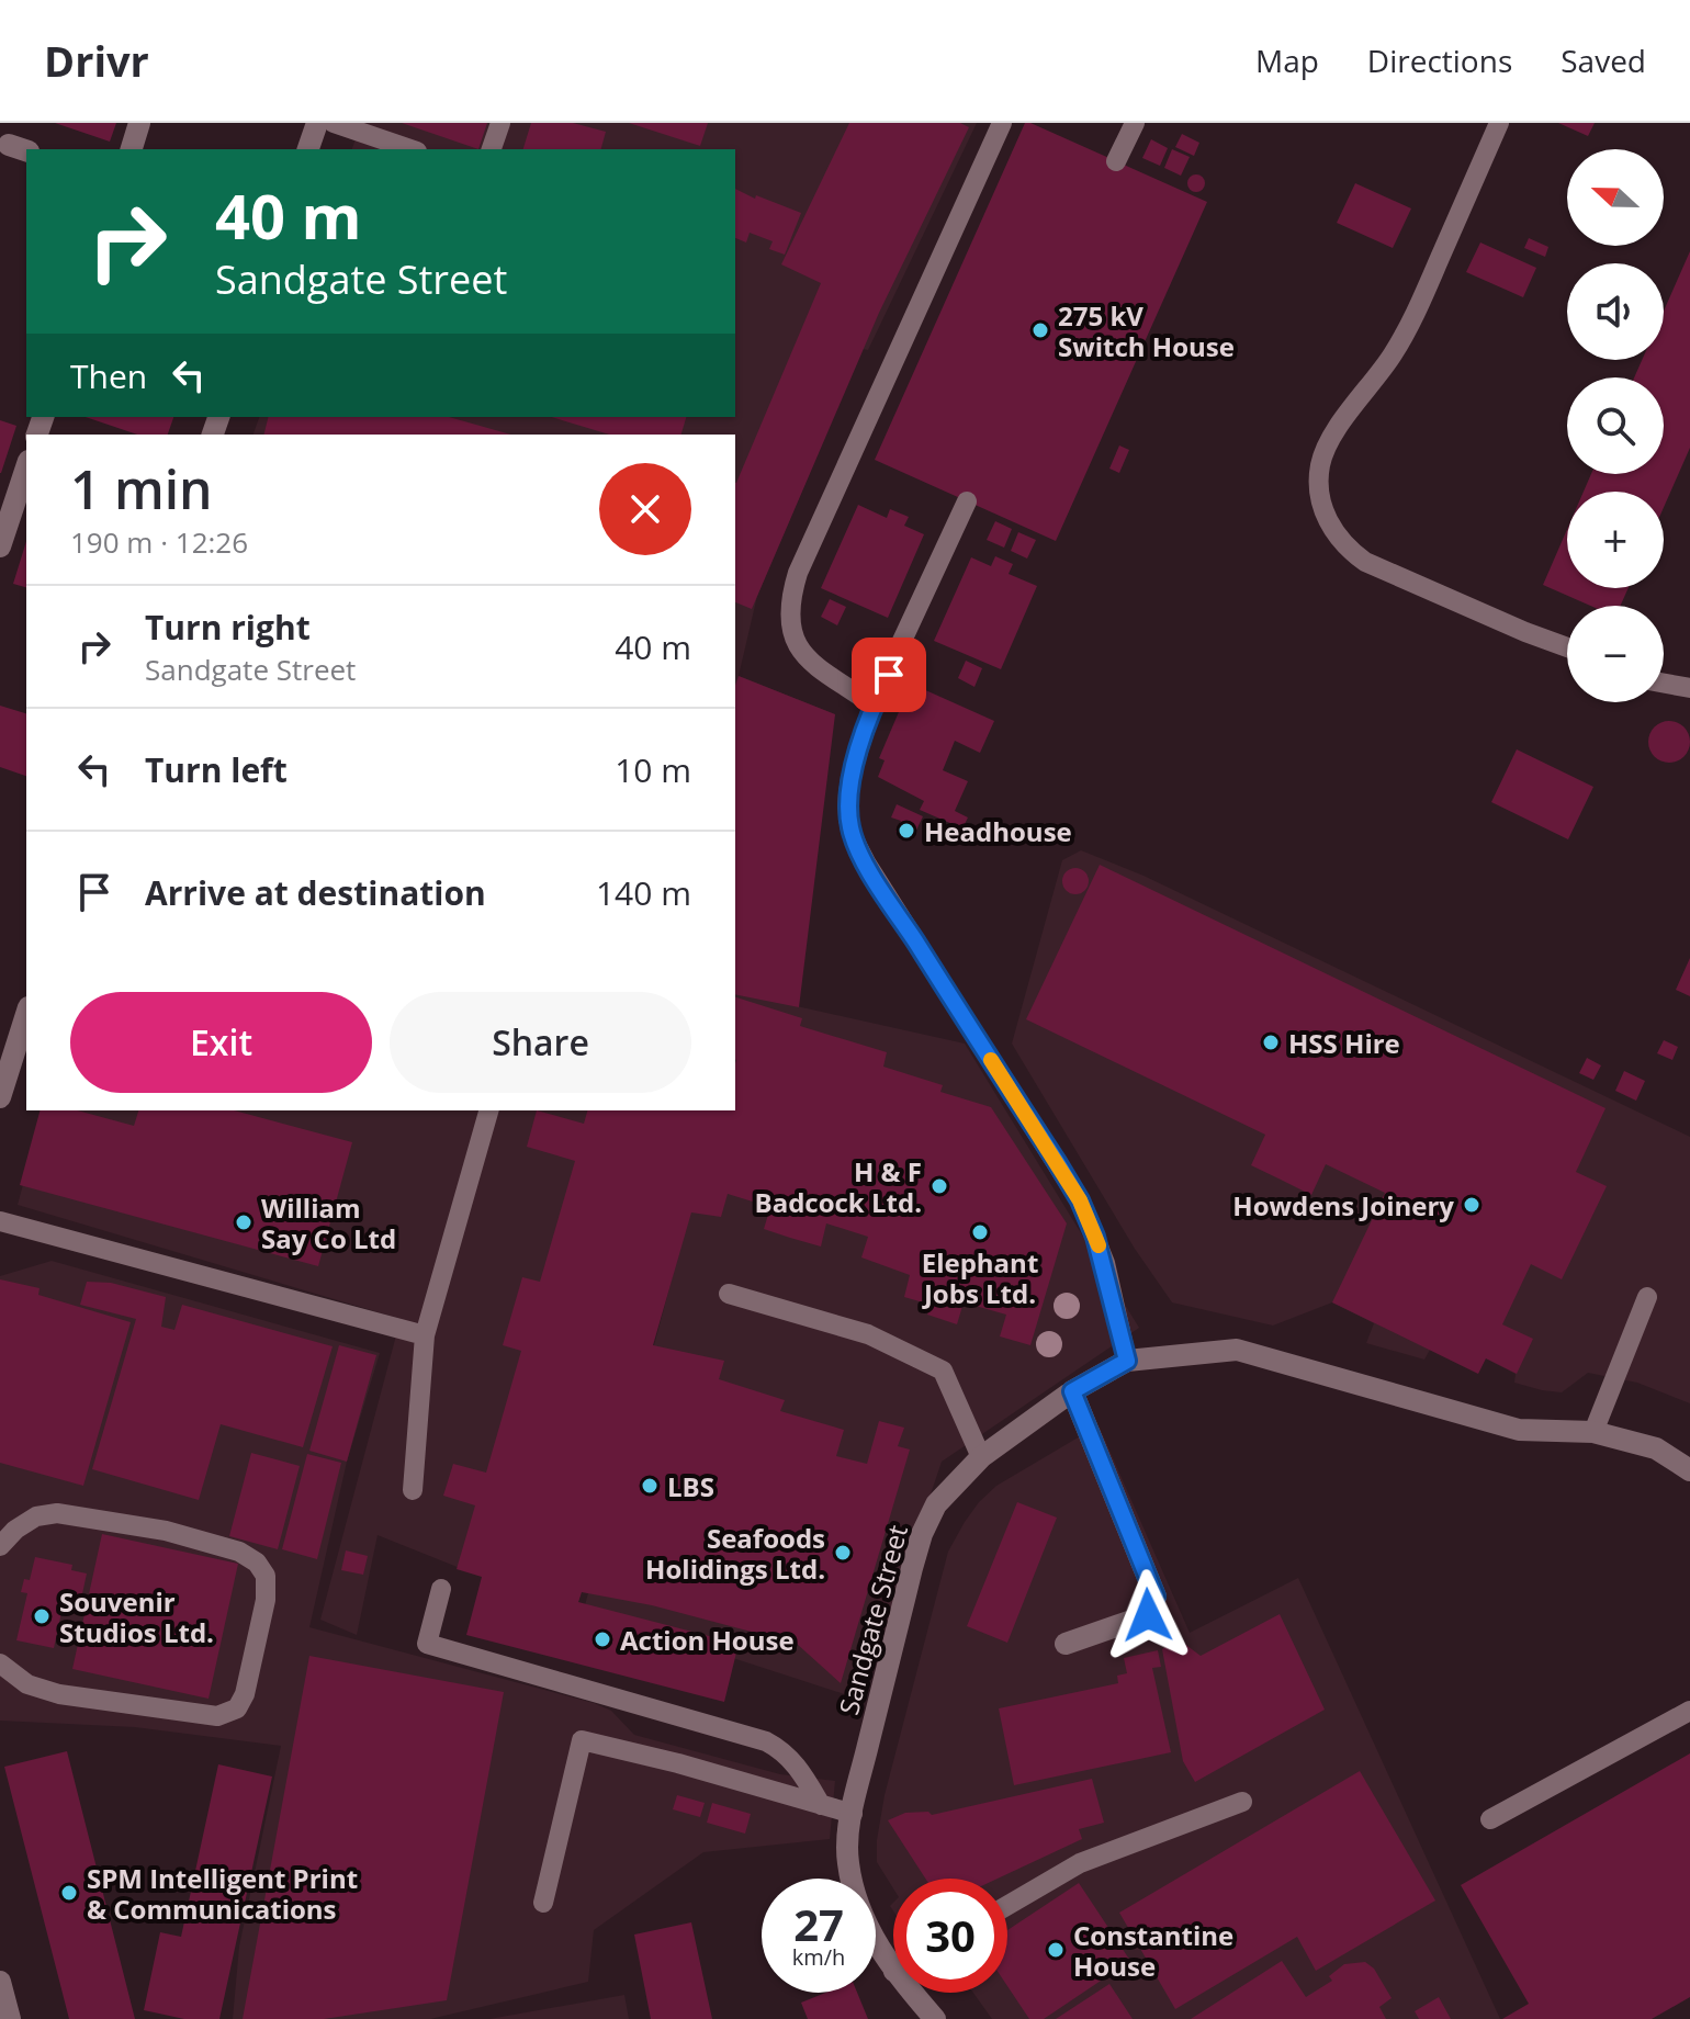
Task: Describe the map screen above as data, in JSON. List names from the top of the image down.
{
  "streets": {
    "street": ["Sandgate Street"]
  },
  "places": [
    "275 kV Switch House",
    "Headhouse",
    "HSS Hire",
    "H & F Badcock Ltd.",
    "Howdens Joinery",
    "William Say Co Ltd",
    "Elephant Jobs Ltd.",
    "LBS",
    "Seafoods Holidings Ltd.",
    "Souvenir Studios Ltd.",
    "Action House",
    "SPM Intelligent Print & Communications",
    "Constantine House"
  ],
  "north": "left",
  "page": {
    "header": "Drivr",
    "nav": ["Map", "Directions", "Saved"],
    "map_buttons": ["+", "−"],
    "turn": ["40 m", "Sandgate Street"],
    "then": "Then",
    "heading": ["1 min", "190 m · 12:26"],
    "list": [
      {
        "name": "Turn right",
        "note": "Sandgate Street",
        "value": "40 m"
      },
      {
        "name": "Turn left",
        "value": "10 m"
      },
      {
        "name": "Arrive at destination",
        "value": "140 m"
      }
    ],
    "buttons": ["Exit", "Share"],
    "speed": "27 km/h",
    "limit": "30"
  }
}
